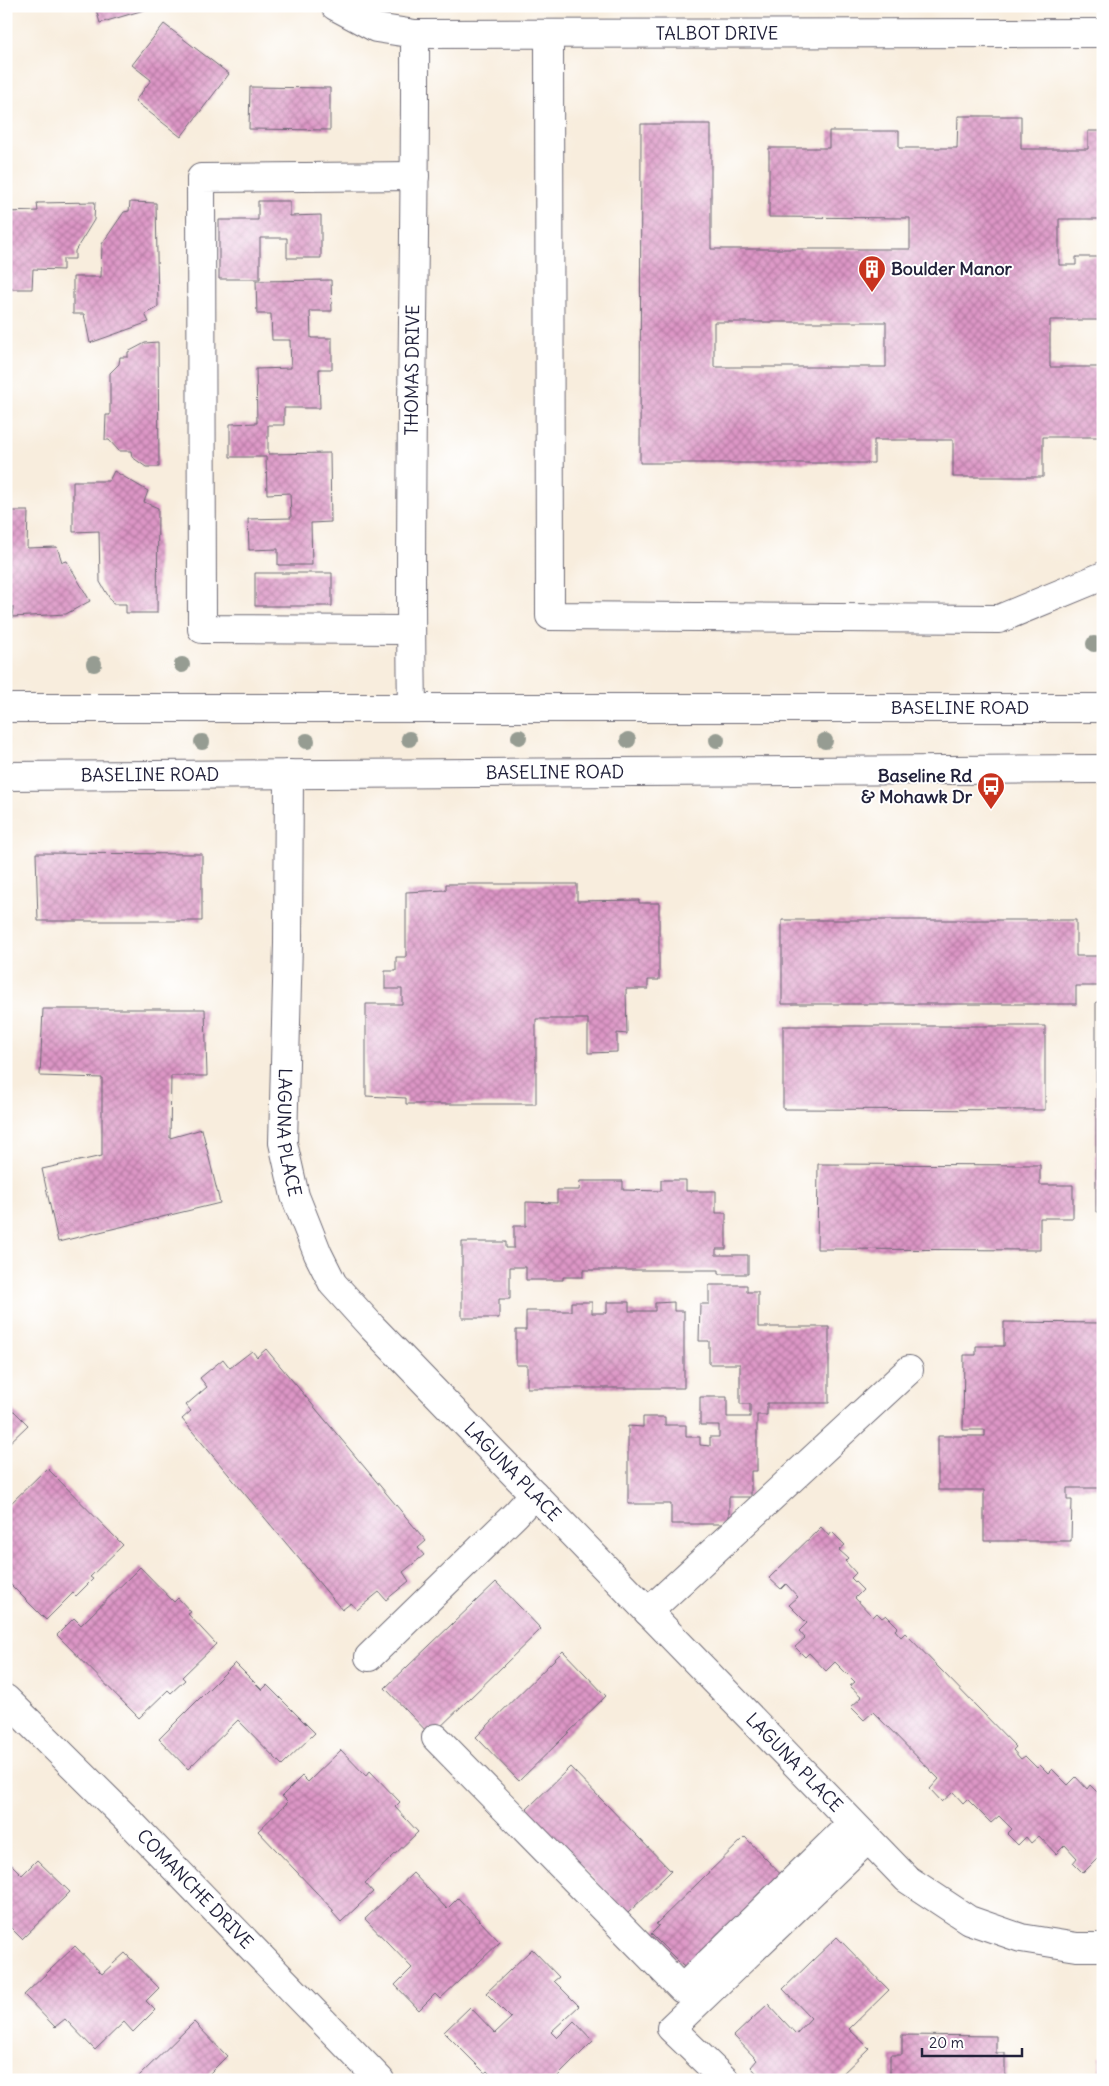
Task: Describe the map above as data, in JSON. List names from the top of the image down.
{
  "streets": {
    "street": [
      "TALBOT DRIVE",
      "THOMAS DRIVE",
      "BASELINE ROAD",
      "LAGUNA PLACE",
      "COMANCHE DRIVE"
    ]
  },
  "crossings": [
    ["TALBOT DRIVE", "THOMAS DRIVE"],
    ["THOMAS DRIVE", "BASELINE ROAD"],
    ["BASELINE ROAD", "LAGUNA PLACE"]
  ],
  "places": {
    "building": ["Boulder Manor"],
    "bus stop": ["Baseline Rd & Mohawk Dr"]
  },
  "scale_bar": "20 m"
}
